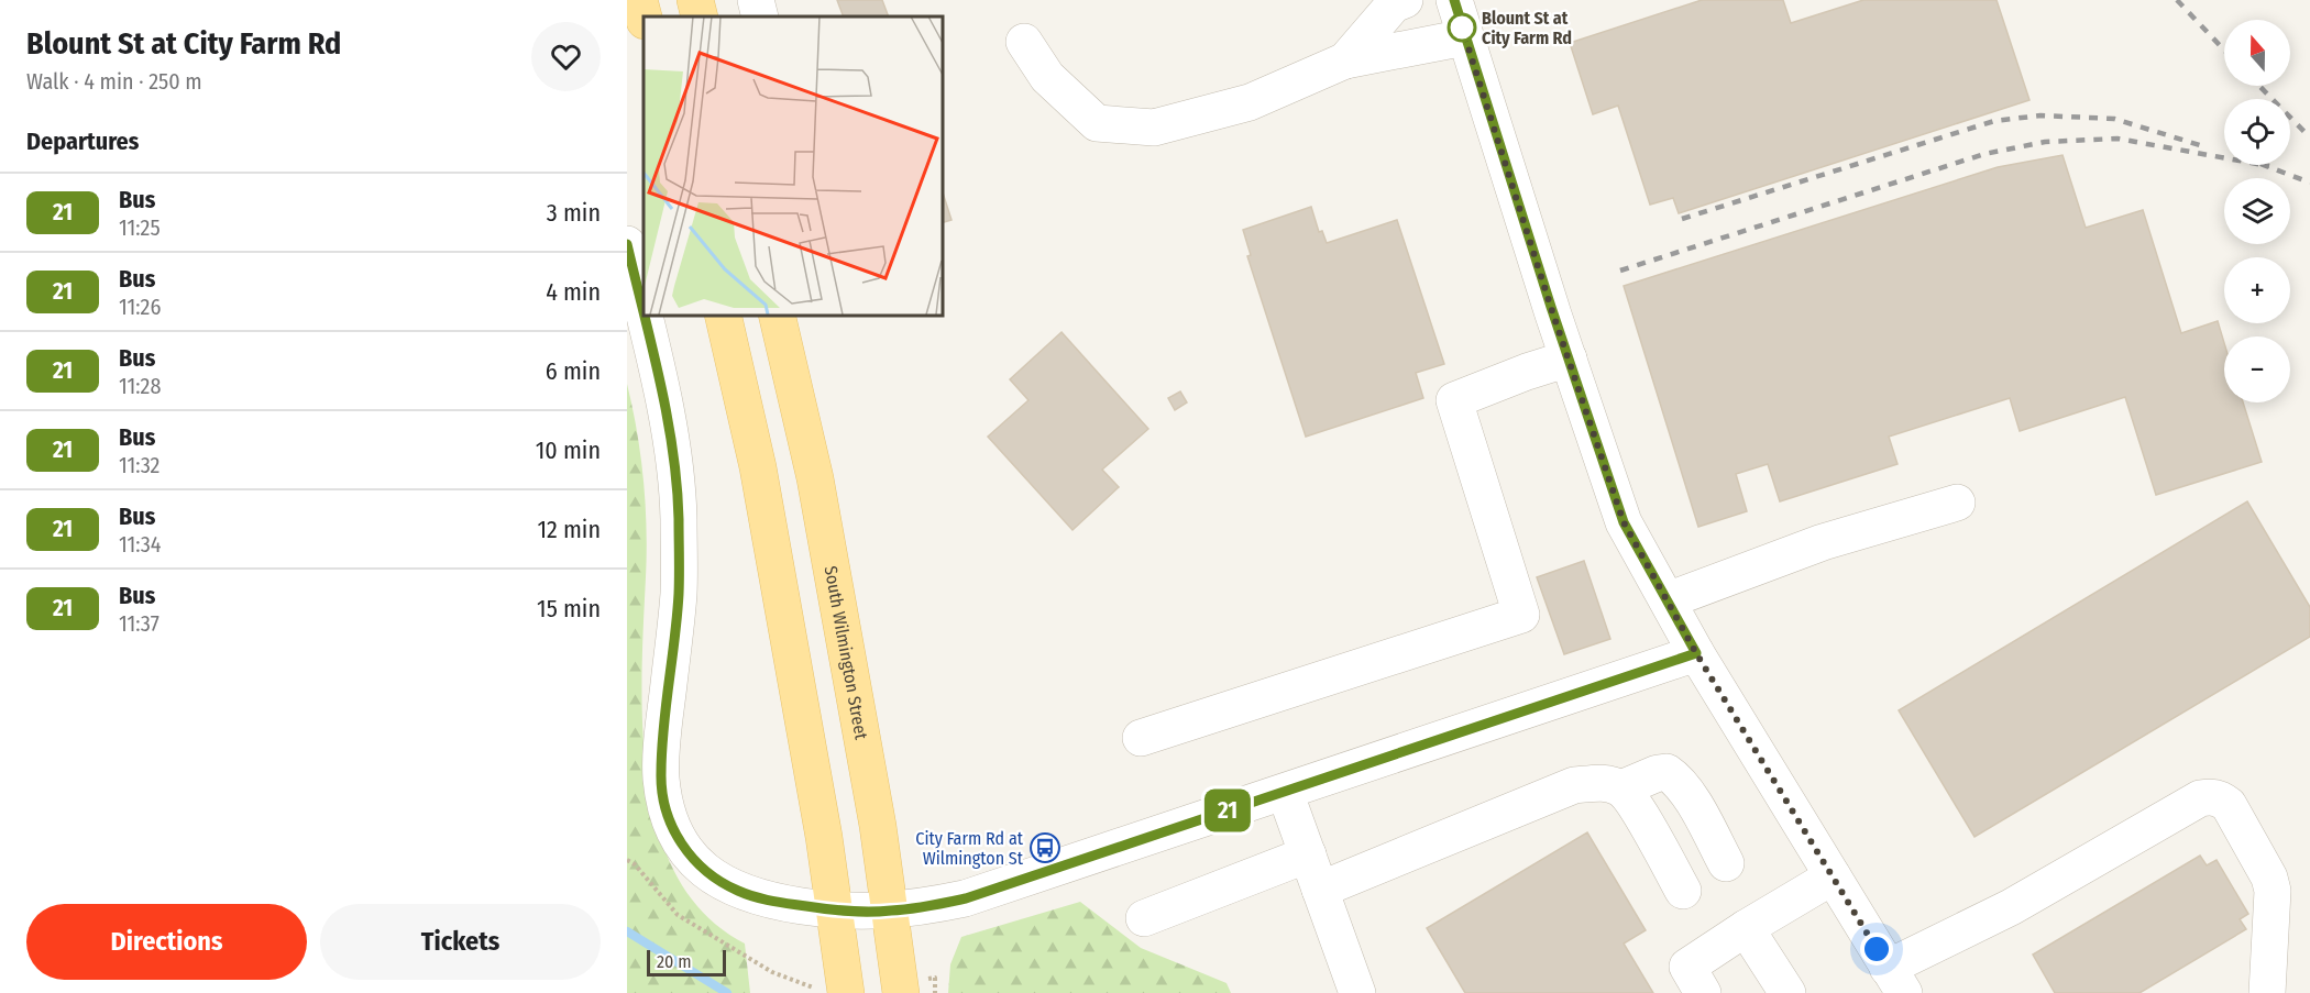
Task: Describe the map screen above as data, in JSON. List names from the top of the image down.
{
  "streets": {
    "main road": ["South Wilmington Street"]
  },
  "places": {
    "other": ["Blount St at City Farm Rd"],
    "bus stop": ["City Farm Rd at Wilmington St"]
  },
  "lines": ["bus line 21"],
  "scale_bar": "20 m",
  "north": "top",
  "page": {
    "heading": [
      ["Blount St at City Farm Rd", "Walk · 4 min · 250 m"],
      "Departures"
    ],
    "on_map": "21",
    "map_buttons": ["+", "−"],
    "list": [
      {
        "mark": "21",
        "name": "Bus",
        "note": "11:25",
        "value": "3 min"
      },
      {
        "mark": "21",
        "name": "Bus",
        "note": "11:26",
        "value": "4 min"
      },
      {
        "mark": "21",
        "name": "Bus",
        "note": "11:28",
        "value": "6 min"
      },
      {
        "mark": "21",
        "name": "Bus",
        "note": "11:32",
        "value": "10 min"
      },
      {
        "mark": "21",
        "name": "Bus",
        "note": "11:34",
        "value": "12 min"
      },
      {
        "mark": "21",
        "name": "Bus",
        "note": "11:37",
        "value": "15 min"
      }
    ],
    "buttons": ["Directions", "Tickets"],
    "scale": "20 m"
  }
}
